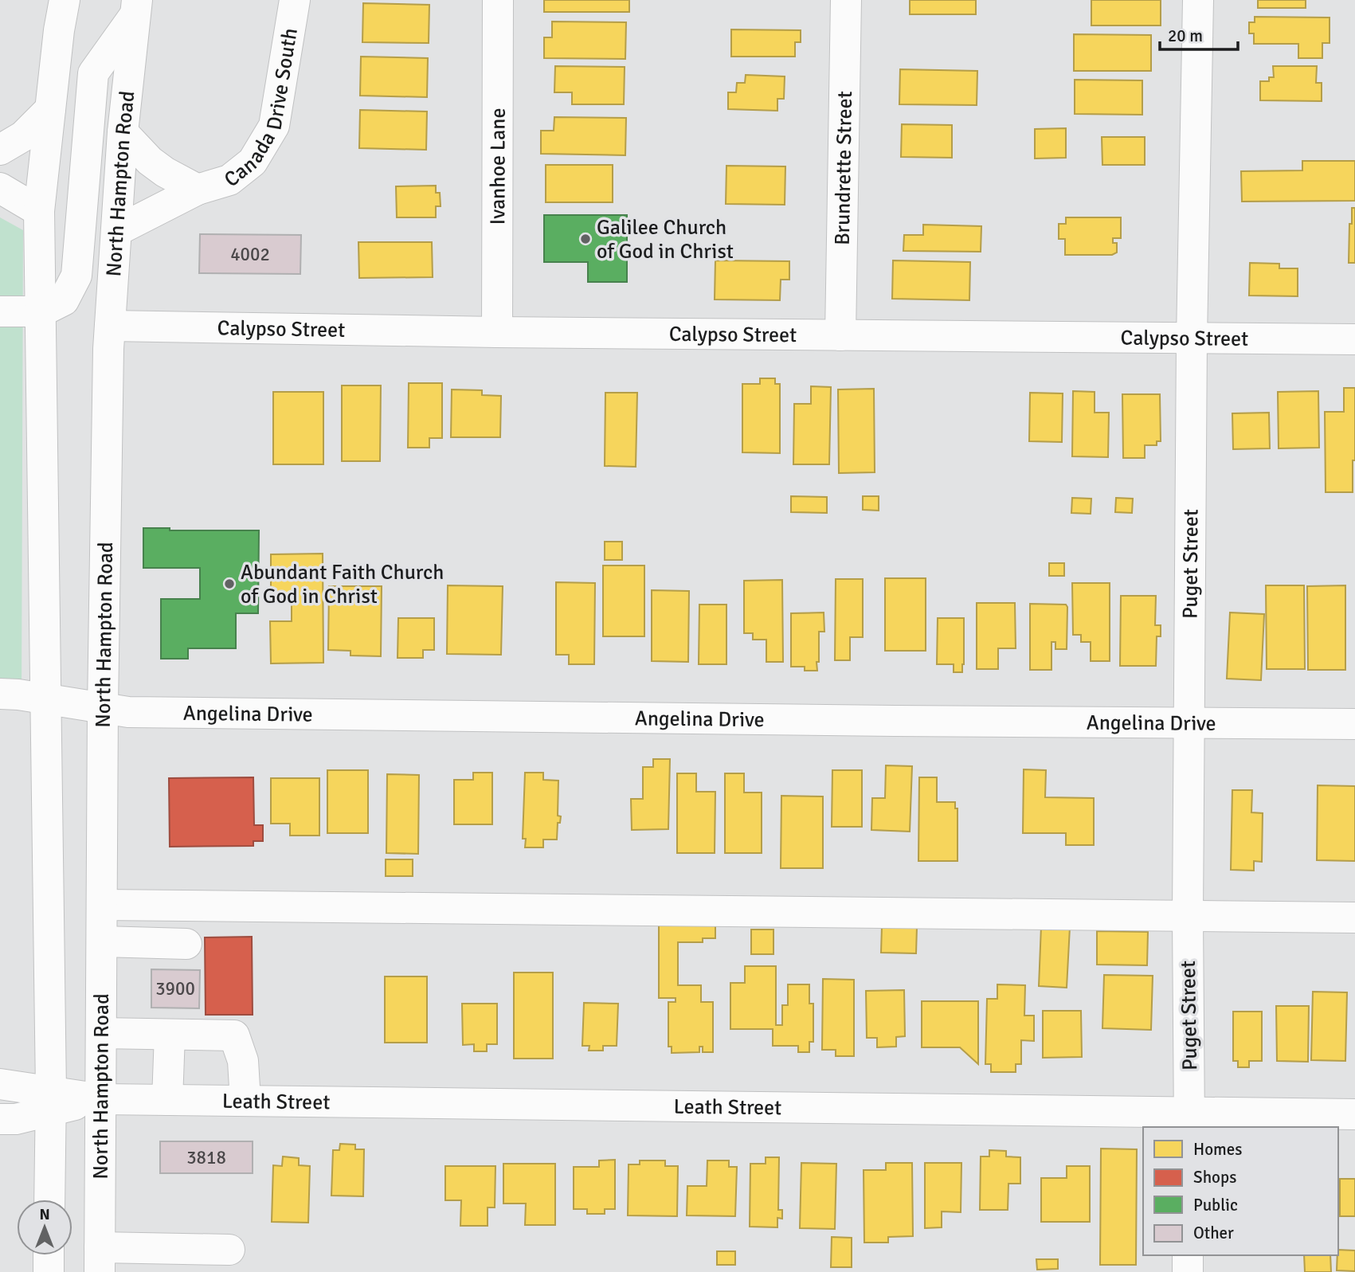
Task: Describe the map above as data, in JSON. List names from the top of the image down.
{
  "streets": {
    "street": [
      "Canada Drive South",
      "Ivanhoe Lane",
      "Brundrette Street",
      "North Hampton Road",
      "Calypso Street",
      "Puget Street",
      "Angelina Drive",
      "Leath Street"
    ]
  },
  "crossings": [
    ["Canada Drive South", "North Hampton Road"],
    ["Ivanhoe Lane", "Calypso Street"],
    ["Brundrette Street", "Calypso Street"],
    ["North Hampton Road", "Calypso Street"],
    ["North Hampton Road", "Angelina Drive"],
    ["North Hampton Road", "Leath Street"],
    ["Calypso Street", "Puget Street"],
    ["Puget Street", "Angelina Drive"],
    ["Puget Street", "Leath Street"]
  ],
  "places": ["Galilee Church of God in Christ", "Abundant Faith Church of God in Christ"],
  "house_numbers": ["4002", "3900", "3818"],
  "legend": [
    "Homes",
    "Shops",
    "Public",
    "Other"
  ],
  "scale_bar": "20 m",
  "north": "top"
}
